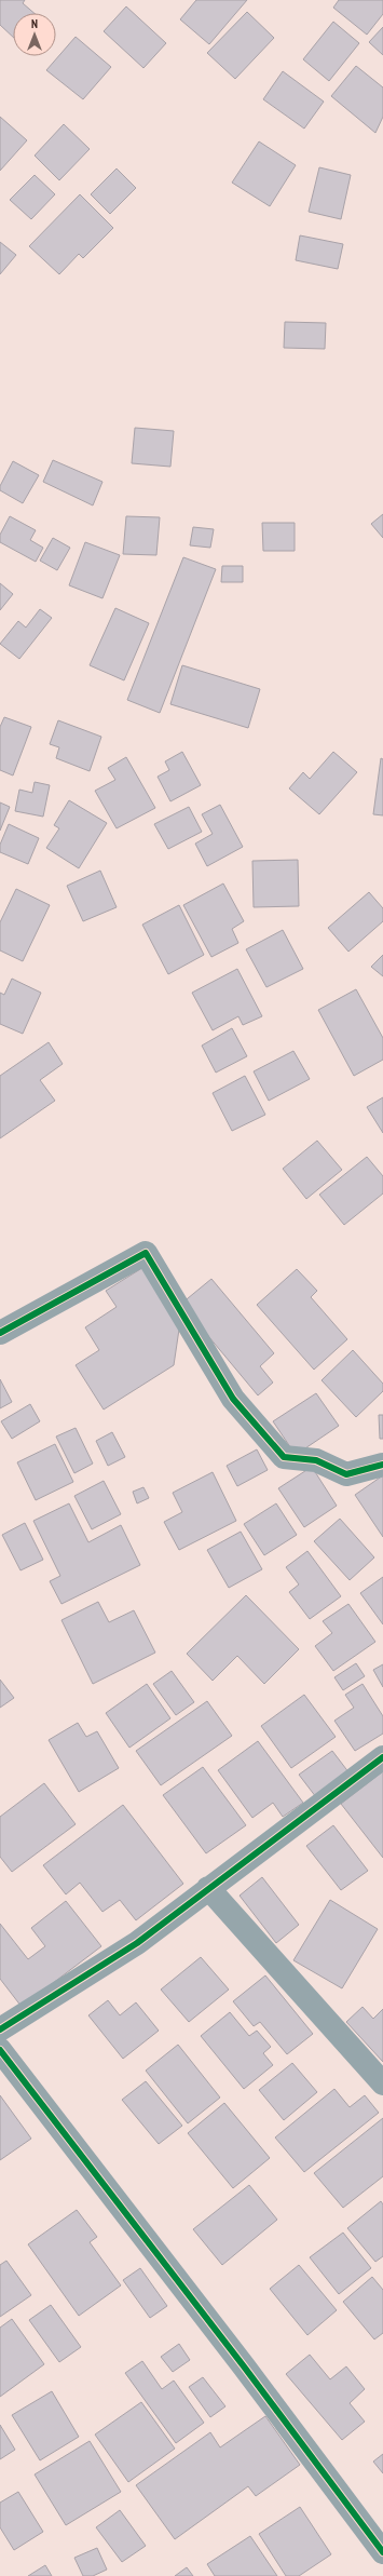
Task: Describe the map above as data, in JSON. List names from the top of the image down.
{
  "north": "top"
}
